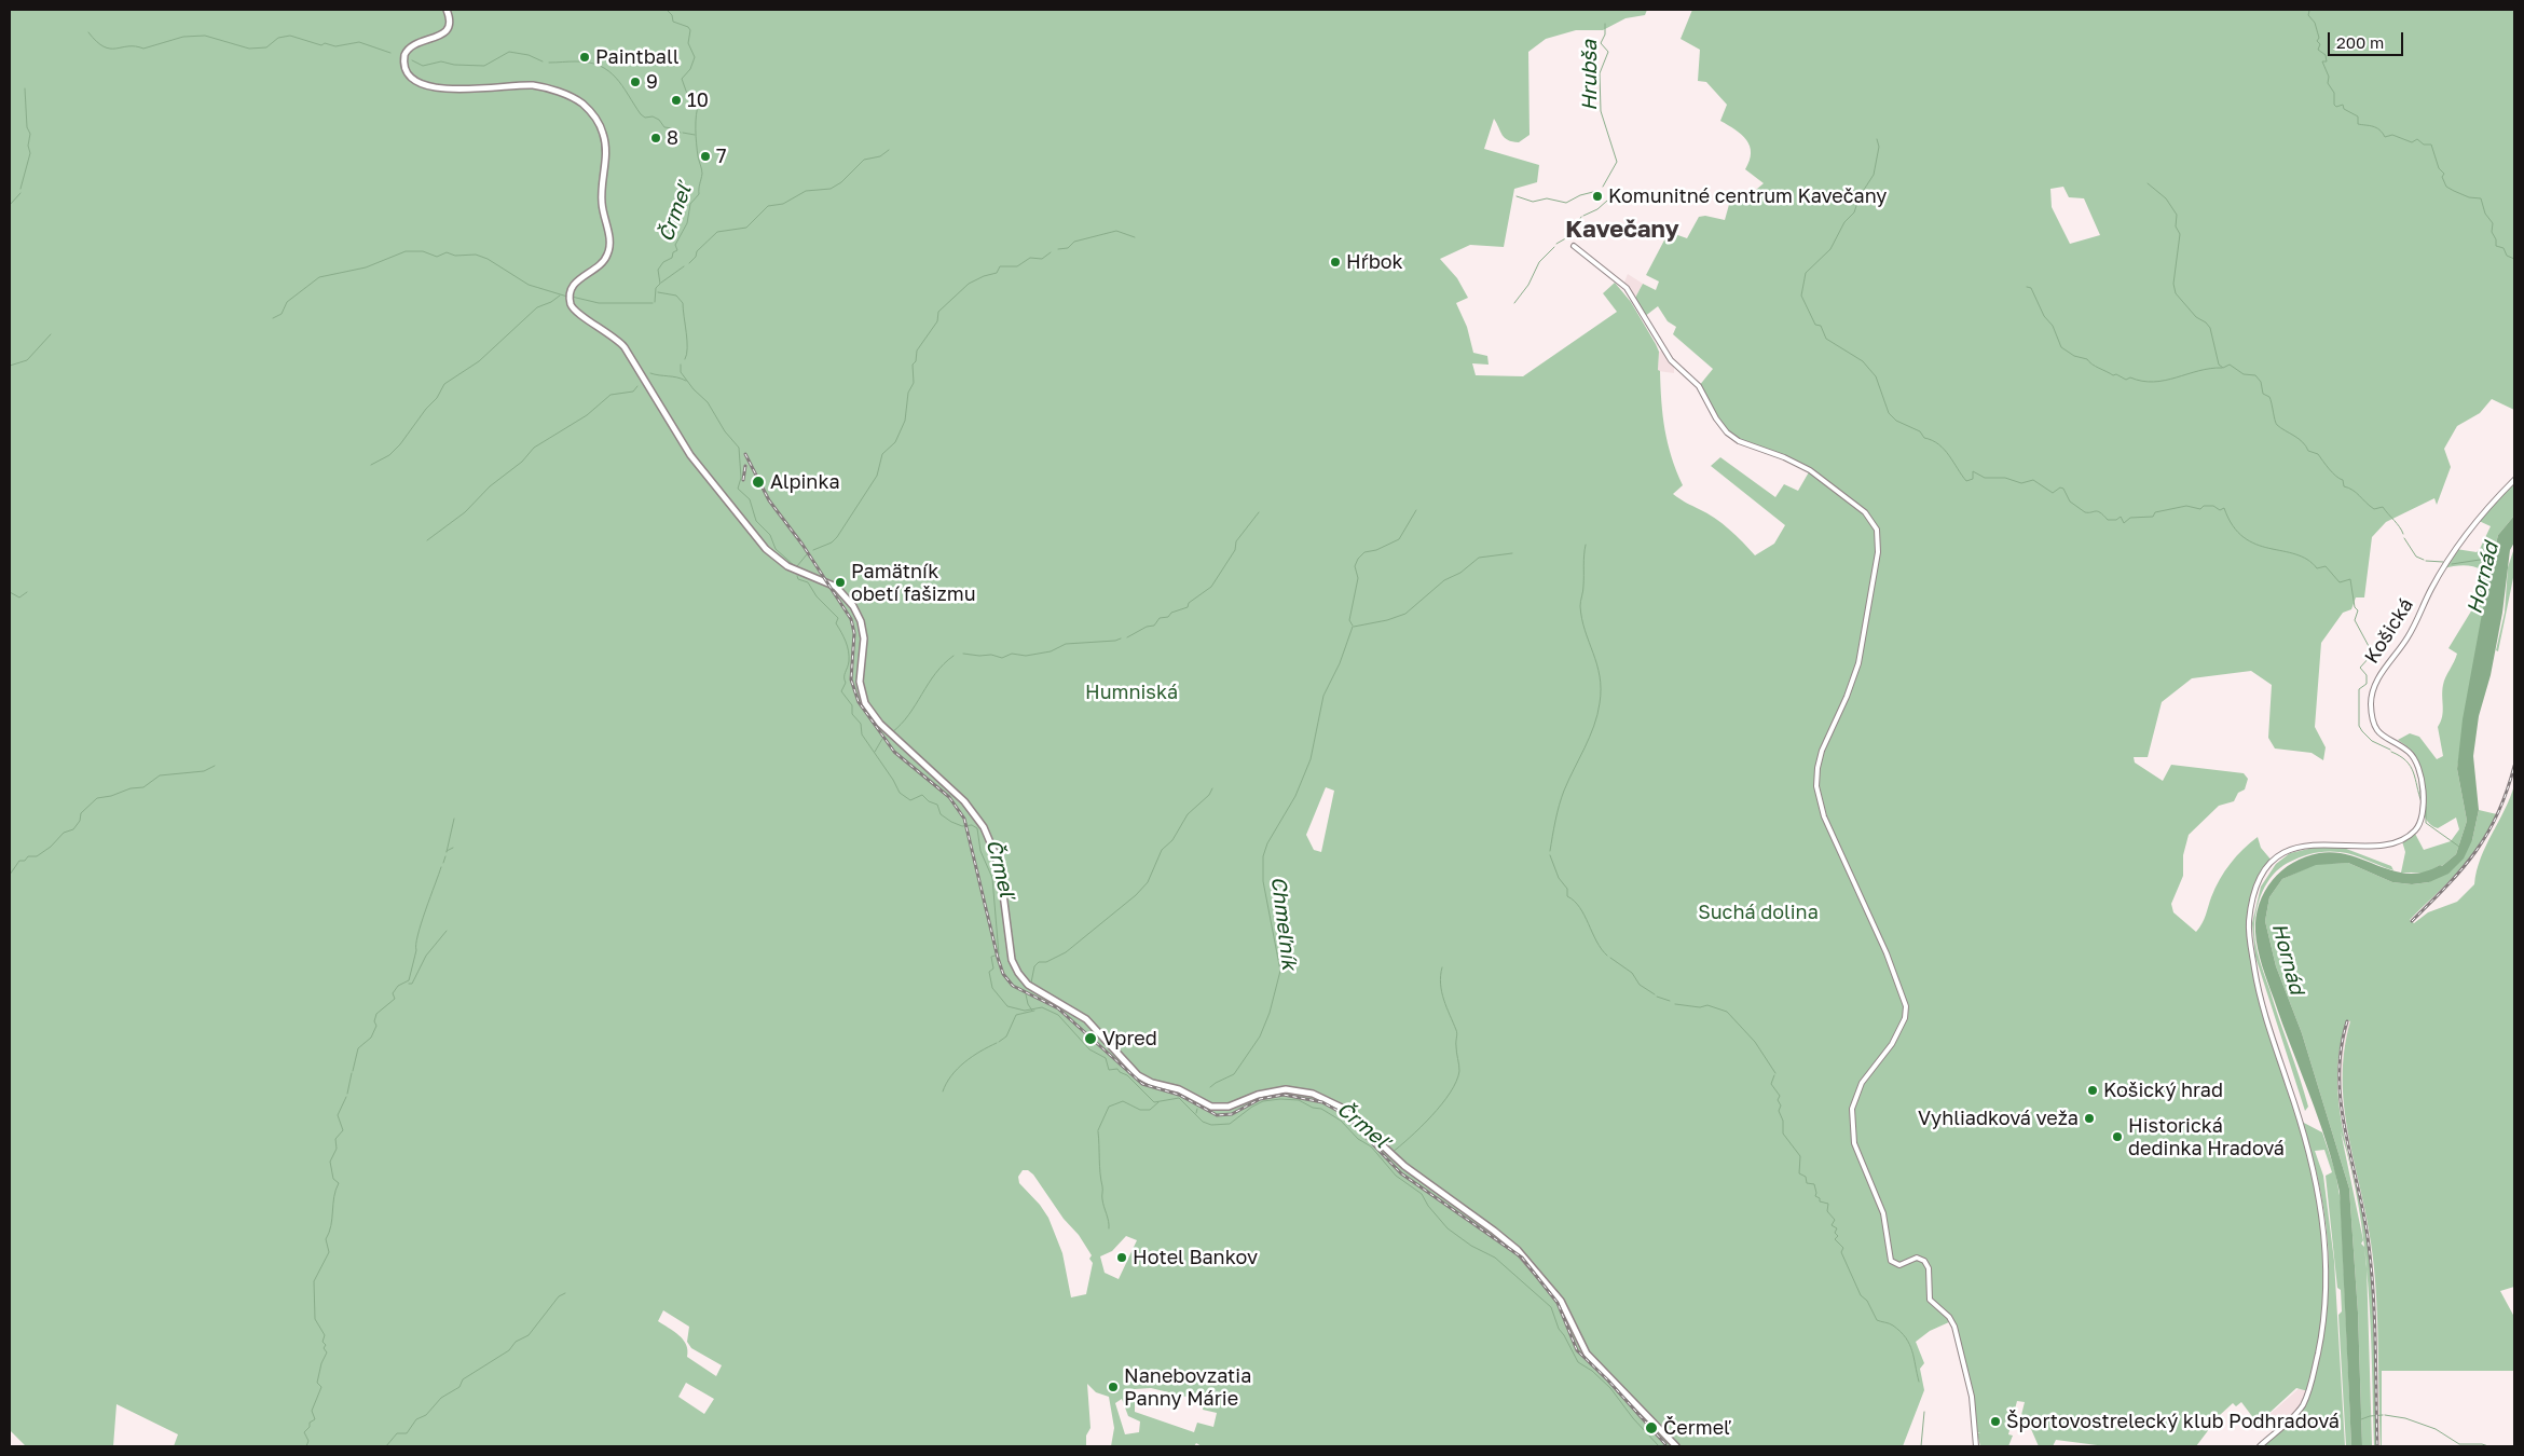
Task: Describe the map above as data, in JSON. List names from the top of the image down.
{
  "streets": {
    "street": ["Košická"]
  },
  "districts": ["Kavečany"],
  "water": [
    "Hrubša",
    "Črmeľ",
    "Hornád",
    "Chmeľník"
  ],
  "parks": ["Humniská", "Suchá dolina"],
  "places": [
    "Paintball",
    "9",
    "10",
    "8",
    "7",
    "Komunitné centrum Kavečany",
    "Hŕbok",
    "Alpinka",
    "Pamätník obetí fašizmu",
    "Vpred",
    "Košický hrad",
    "Vyhliadková veža",
    "Historická dedinka Hradová",
    "Hotel Bankov",
    "Nanebovzatia Panny Márie",
    "Športovostrelecký klub Podhradová",
    "Čermeľ"
  ],
  "scale_bar": "200 m"
}
